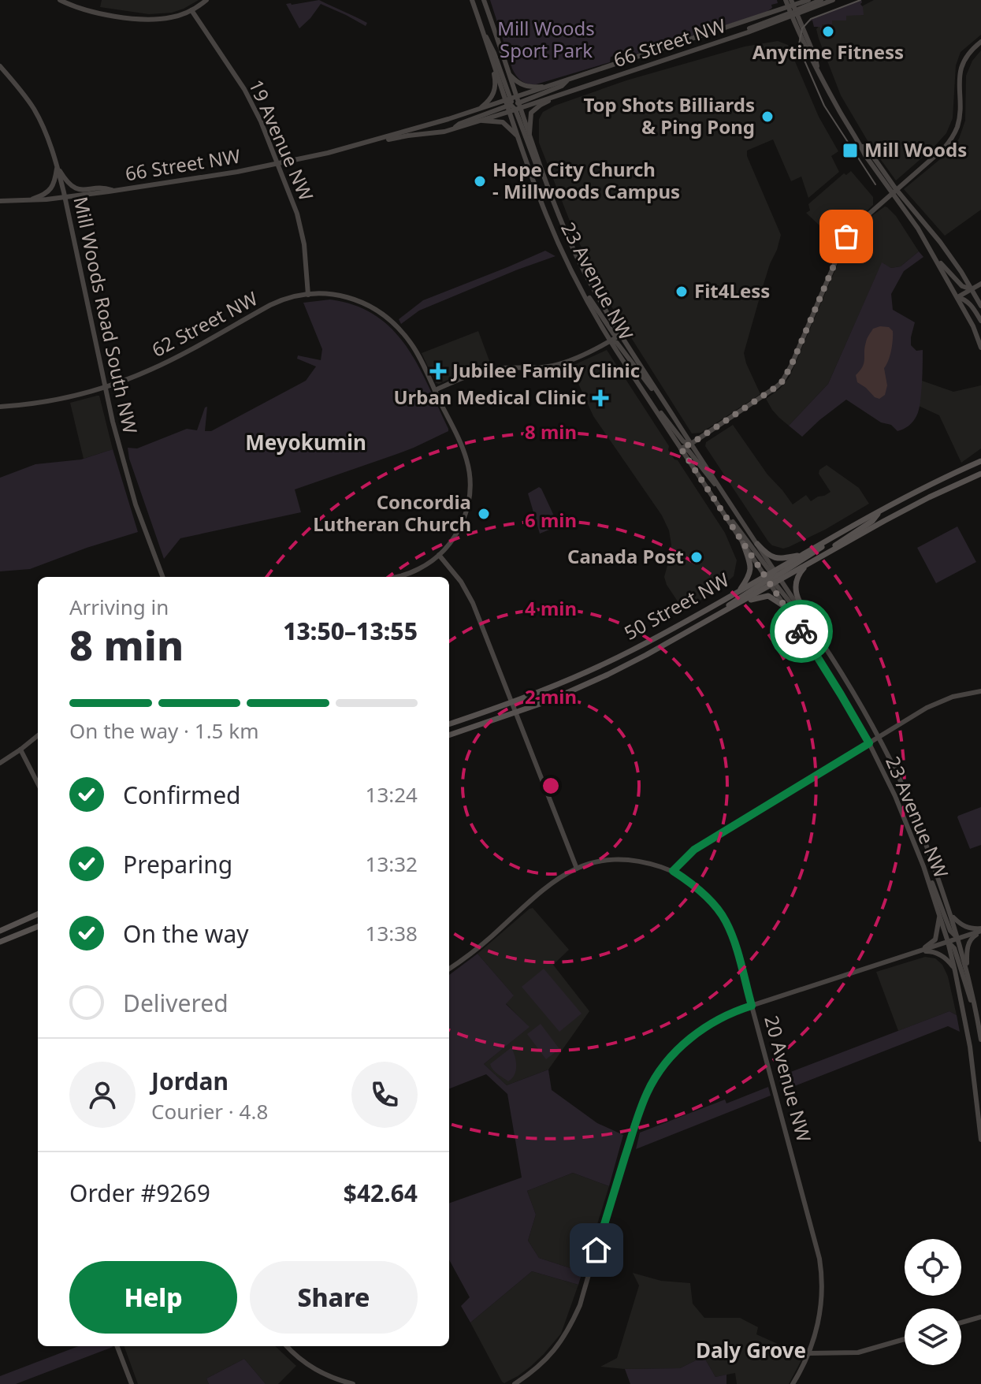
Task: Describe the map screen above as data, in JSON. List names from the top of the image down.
{
  "streets": {
    "main road": ["50 Street NW"],
    "street": [
      "66 Street NW",
      "19 Avenue NW",
      "23 Avenue NW",
      "Mill Woods Road South NW",
      "62 Street NW",
      "20 Avenue NW"
    ]
  },
  "crossings": [
    ["66 Street NW", "19 Avenue NW"],
    ["66 Street NW", "23 Avenue NW"],
    ["66 Street NW", "Mill Woods Road South NW"],
    ["19 Avenue NW", "62 Street NW"],
    ["23 Avenue NW", "50 Street NW"],
    ["Mill Woods Road South NW", "62 Street NW"]
  ],
  "districts": ["Meyokumin", "Daly Grove"],
  "parks": ["Mill Woods Sport Park"],
  "places": {
    "other": [
      "Anytime Fitness",
      "Top Shots Billiards & Ping Pong",
      "Hope City Church - Millwoods Campus",
      "Fit4Less",
      "Concordia Lutheran Church",
      "Canada Post"
    ],
    "transit": ["Mill Woods"],
    "health": ["Jubilee Family Clinic", "Urban Medical Clinic"]
  },
  "page": {
    "heading": ["8 min", "Arriving in", "13:50–13:55"],
    "panel": [
      "Jordan",
      "Courier · 4.8",
      "Order #9269",
      "$42.64"
    ],
    "bar": "On the way · 1.5 km",
    "list": [
      ["Confirmed", "13:24"],
      ["Preparing", "13:32"],
      ["On the way", "13:38"],
      "Delivered"
    ],
    "buttons": ["Help", "Share"]
  },
  "rings": [
    "8 min",
    "6 min",
    "4 min",
    "2 min"
  ]
}
